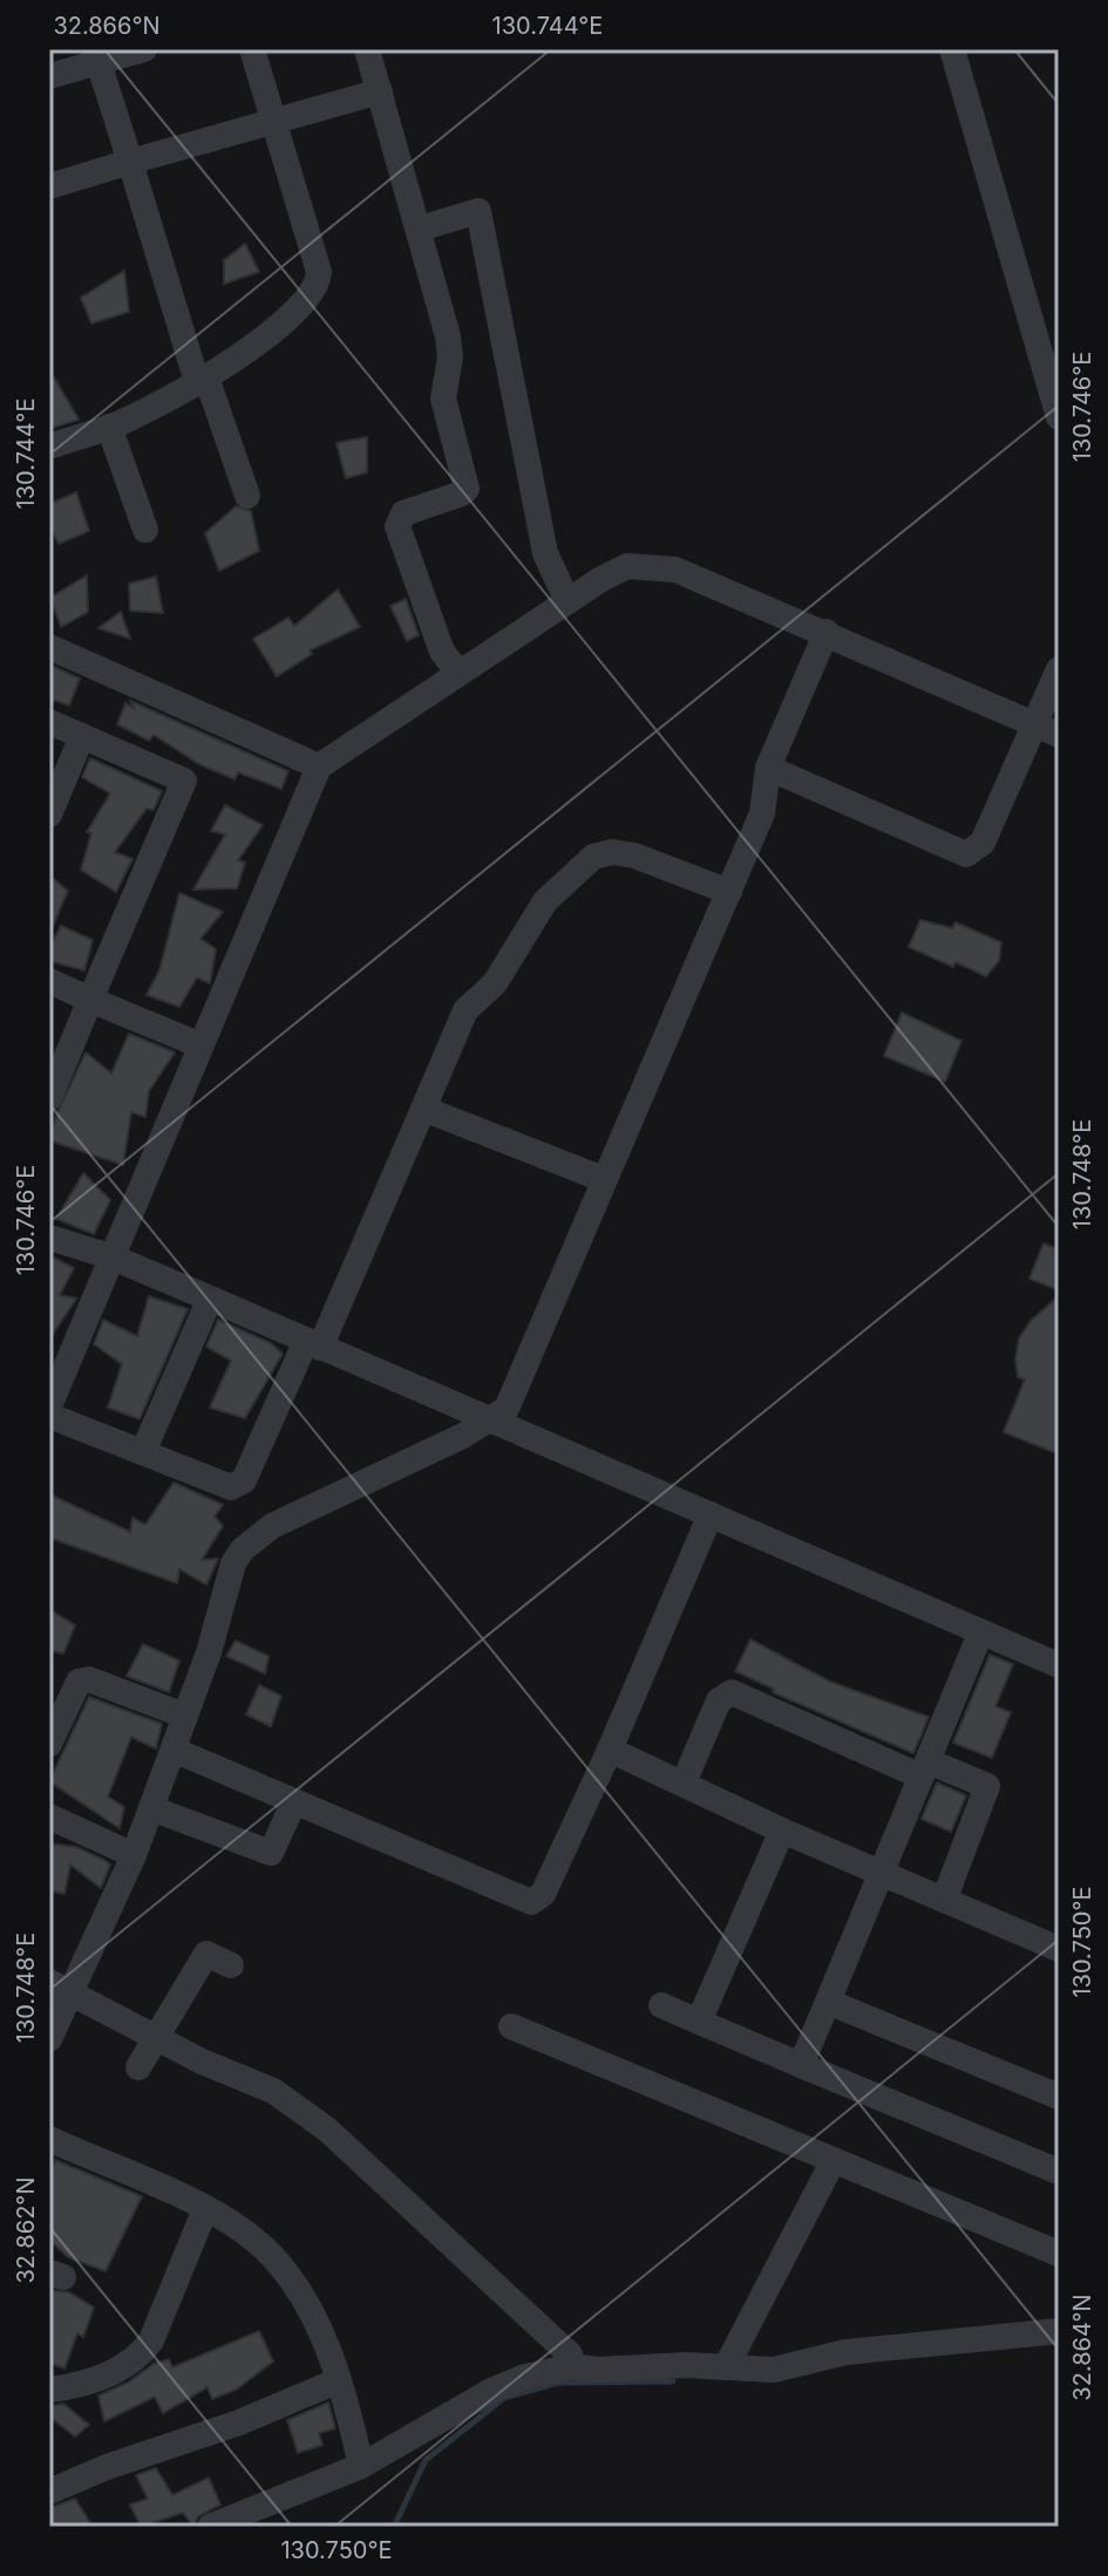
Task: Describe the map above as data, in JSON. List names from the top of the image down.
{
  "coordinates": [
    "32.866°N",
    "130.744°E",
    "130.746°E",
    "130.748°E",
    "130.750°E",
    "32.862°N",
    "32.864°N"
  ]
}
